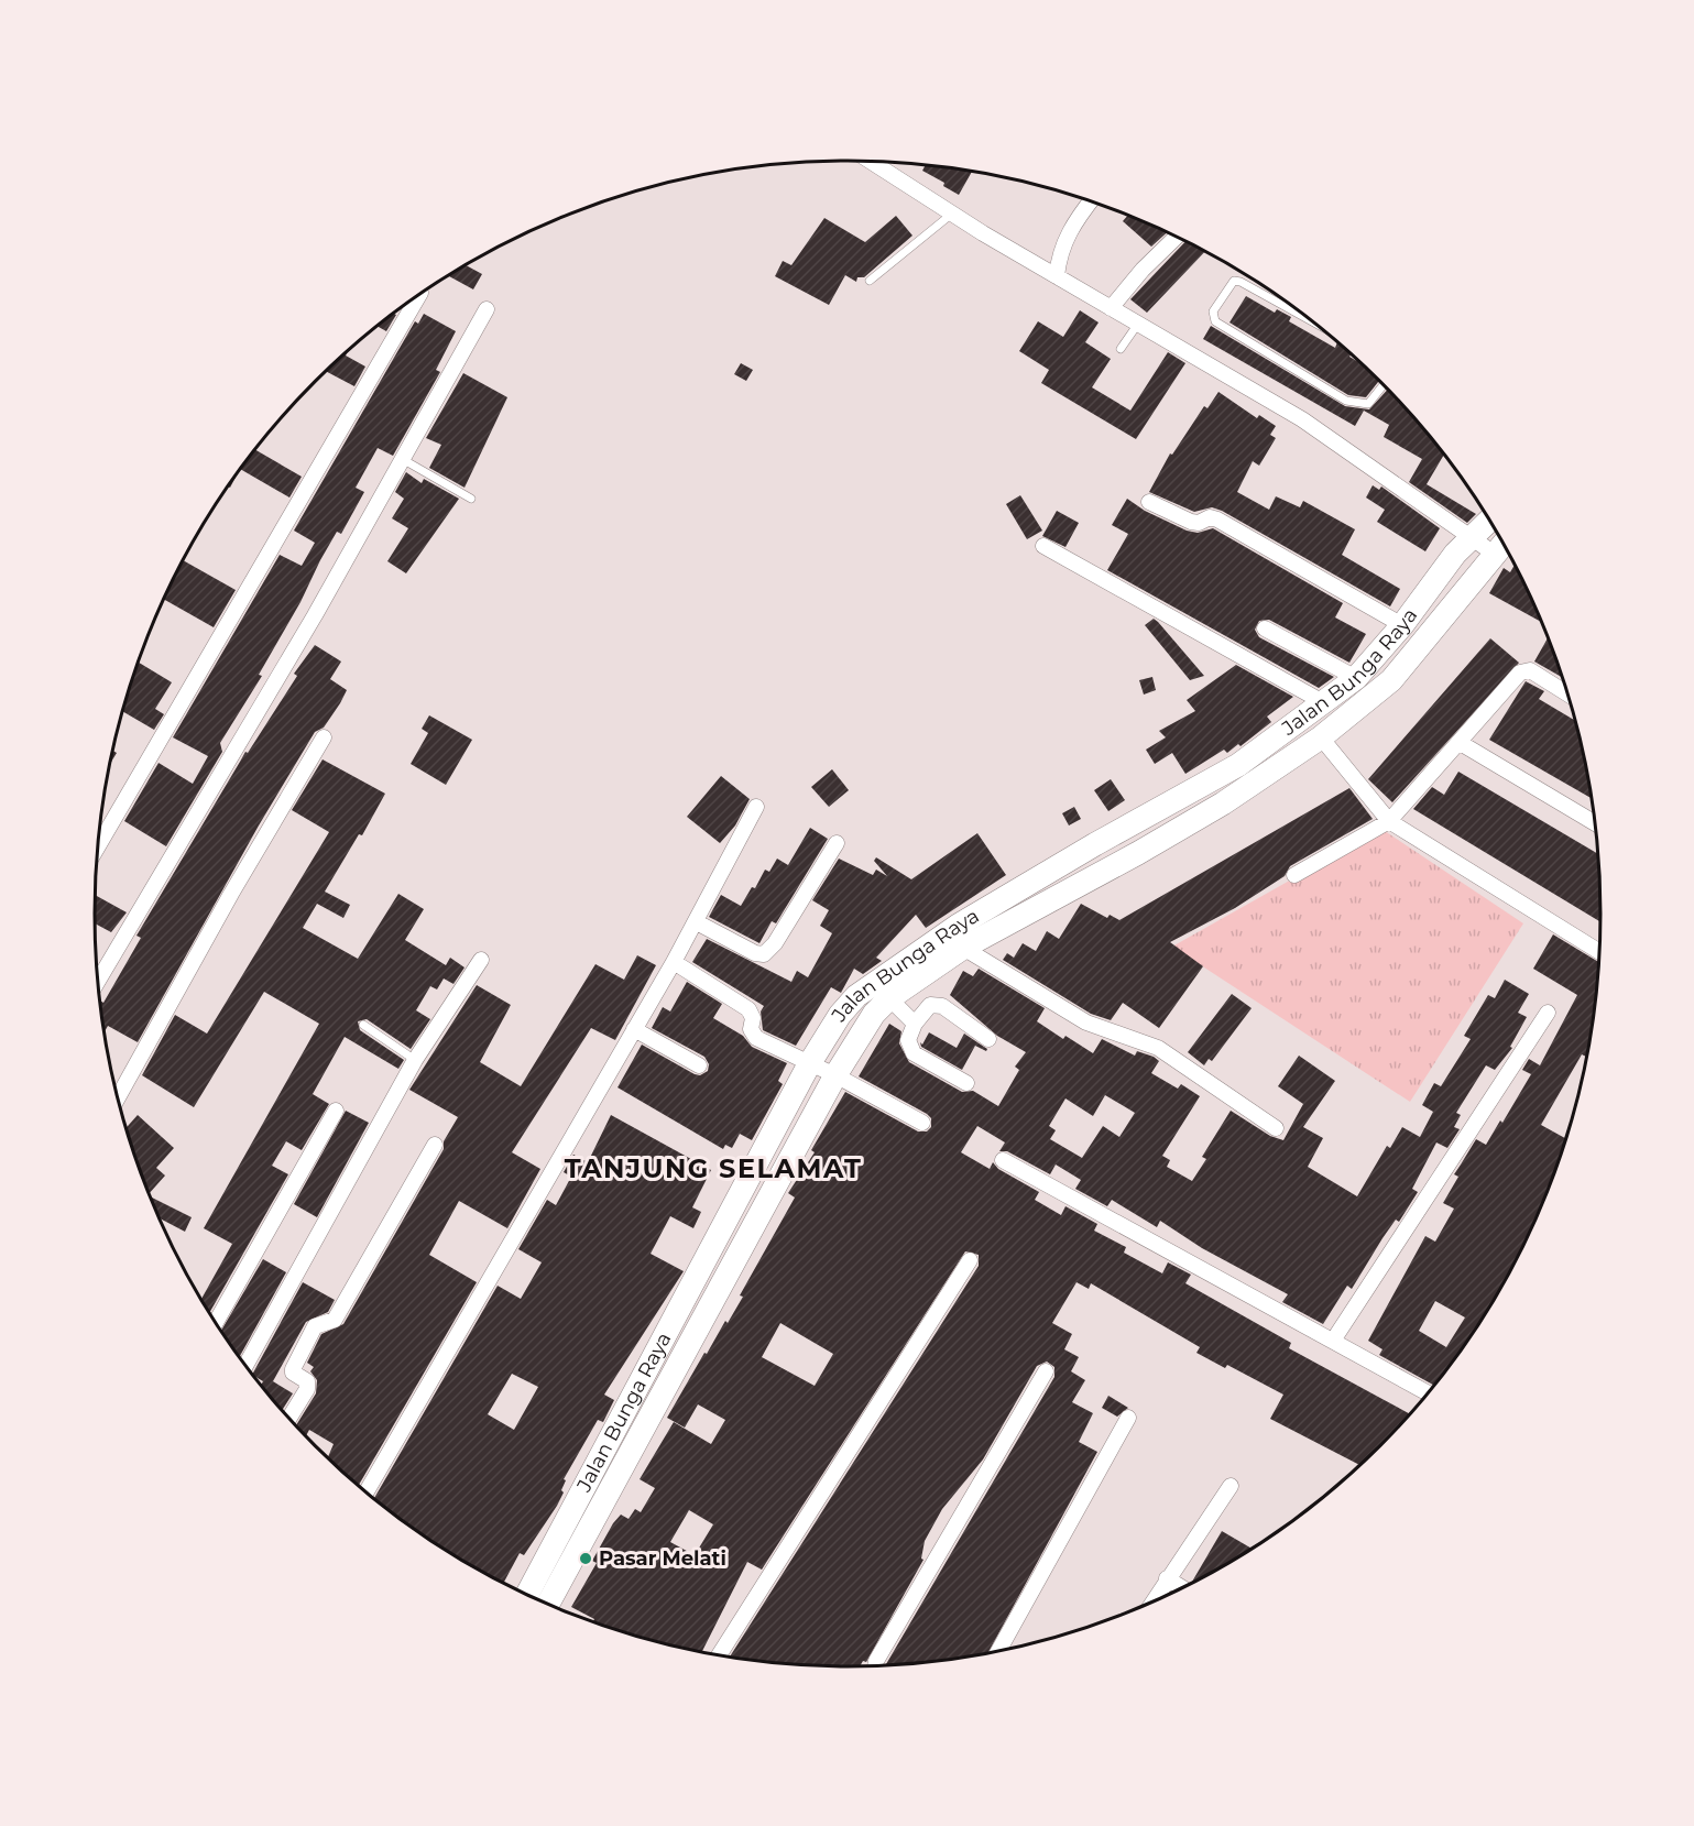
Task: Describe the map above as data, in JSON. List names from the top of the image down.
{
  "streets": {
    "main road": ["Jalan Bunga Raya"]
  },
  "districts": ["TANJUNG SELAMAT"],
  "places": ["Pasar Melati"]
}
